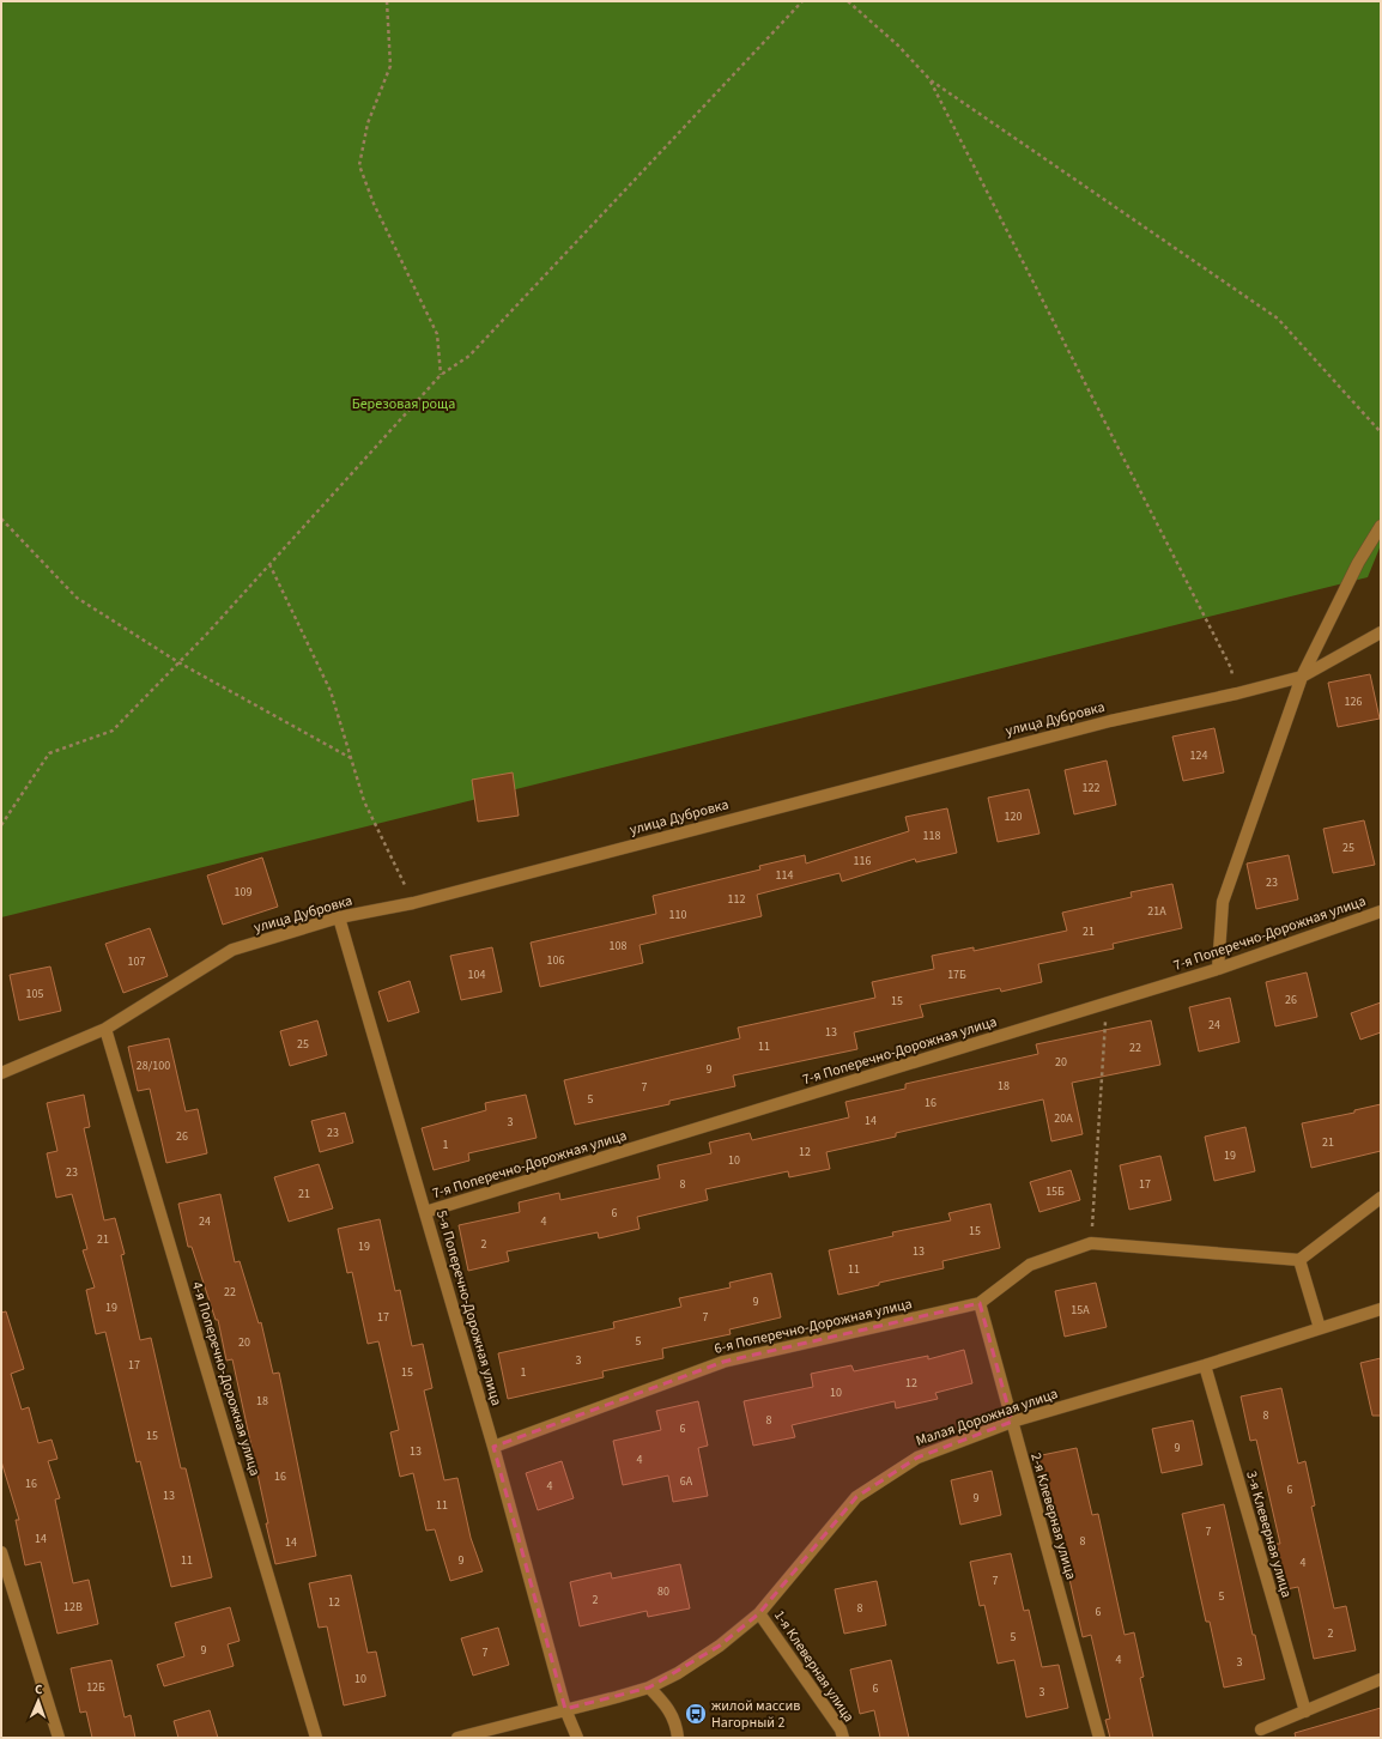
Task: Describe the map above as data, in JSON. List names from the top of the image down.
{
  "streets": {
    "street": [
      "улица Дубровка",
      "7-я Поперечно-Дорожная улица",
      "5-я Поперечно-Дорожная улица",
      "6-я Поперечно-Дорожная улица",
      "4-я Поперечно-Дорожная улица",
      "Малая Дорожная улица",
      "2-я Клеверная улица",
      "3-я Клеверная улица",
      "1-я Клеверная улица"
    ]
  },
  "crossings": [
    ["улица Дубровка", "5-я Поперечно-Дорожная улица"],
    ["улица Дубровка", "4-я Поперечно-Дорожная улица"],
    ["7-я Поперечно-Дорожная улица", "5-я Поперечно-Дорожная улица"],
    ["5-я Поперечно-Дорожная улица", "6-я Поперечно-Дорожная улица"],
    ["5-я Поперечно-Дорожная улица", "Малая Дорожная улица"],
    ["6-я Поперечно-Дорожная улица", "2-я Клеверная улица"],
    ["Малая Дорожная улица", "2-я Клеверная улица"],
    ["Малая Дорожная улица", "3-я Клеверная улица"],
    ["Малая Дорожная улица", "1-я Клеверная улица"]
  ],
  "parks": ["Березовая роща"],
  "places": {
    "bus stop": ["жилой массив Нагорный 2"]
  },
  "house_numbers": [
    "126",
    "124",
    "122",
    "120",
    "118",
    "25",
    "116",
    "114",
    "23",
    "109",
    "112",
    "21А",
    "110",
    "21",
    "108",
    "106",
    "107",
    "104",
    "17Б",
    "105",
    "26",
    "15",
    "24",
    "13",
    "25",
    "11",
    "22",
    "20",
    "28/100",
    "9",
    "18",
    "7",
    "5",
    "16",
    "20А",
    "14",
    "3",
    "23",
    "26",
    "21",
    "1",
    "12",
    "19",
    "10",
    "23",
    "8",
    "17",
    "15Б",
    "21",
    "6",
    "24",
    "4",
    "15",
    "21",
    "2",
    "19",
    "13",
    "11",
    "22",
    "9",
    "19",
    "15А",
    "17",
    "7",
    "5",
    "20",
    "3",
    "17",
    "15",
    "1",
    "12",
    "10",
    "18",
    "8",
    "8",
    "6",
    "15",
    "9",
    "13",
    "4",
    "16",
    "6А",
    "16",
    "4",
    "6",
    "13",
    "9",
    "11",
    "7",
    "14",
    "8",
    "14",
    "11",
    "9",
    "4",
    "7",
    "80",
    "5",
    "2",
    "12",
    "12В",
    "8",
    "6",
    "2",
    "5",
    "9",
    "7",
    "4",
    "3",
    "10",
    "12Б",
    "6",
    "3"
  ],
  "north": "top"
}
